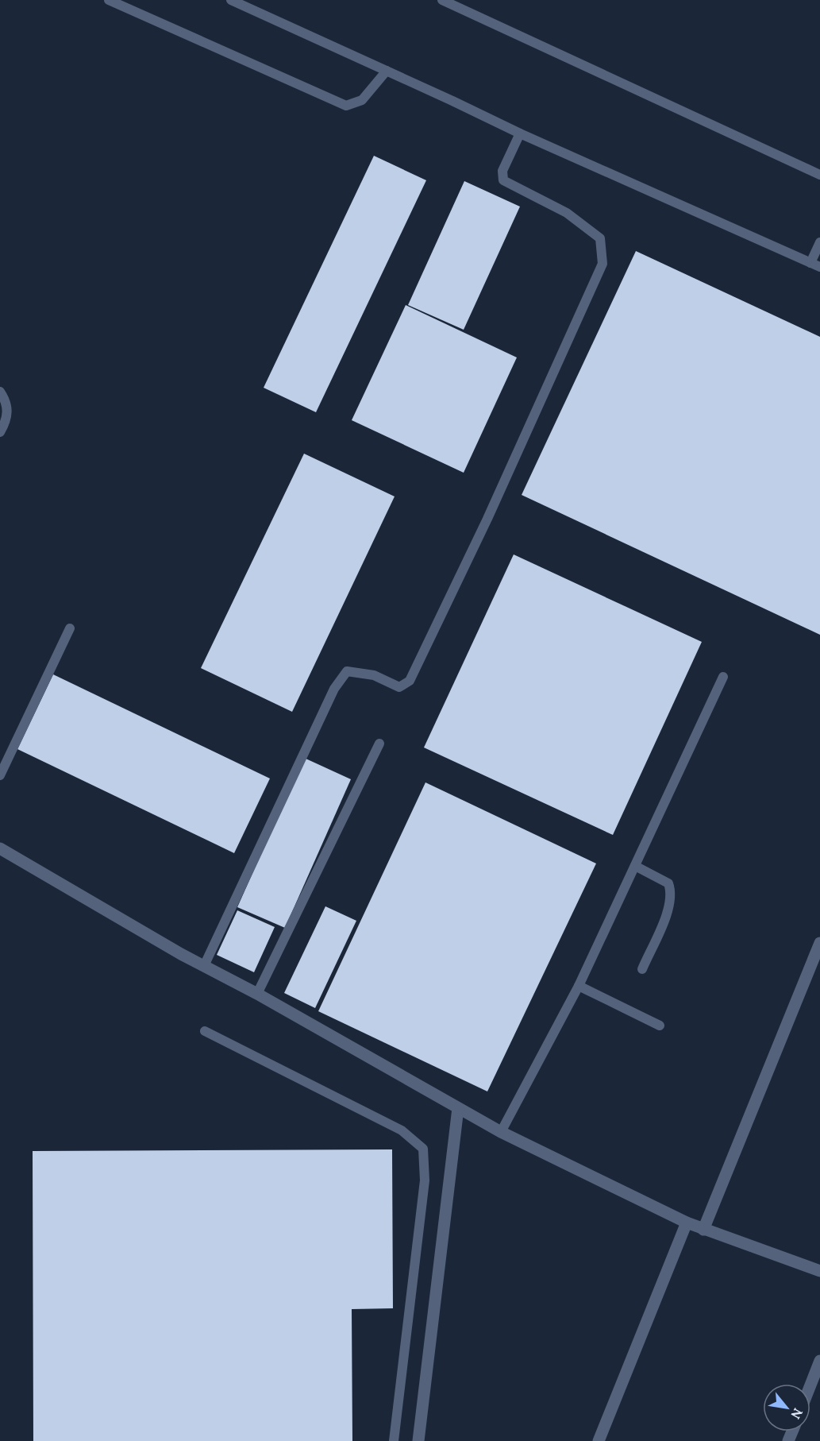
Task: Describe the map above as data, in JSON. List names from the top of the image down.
{
  "north": "bottom right"
}
